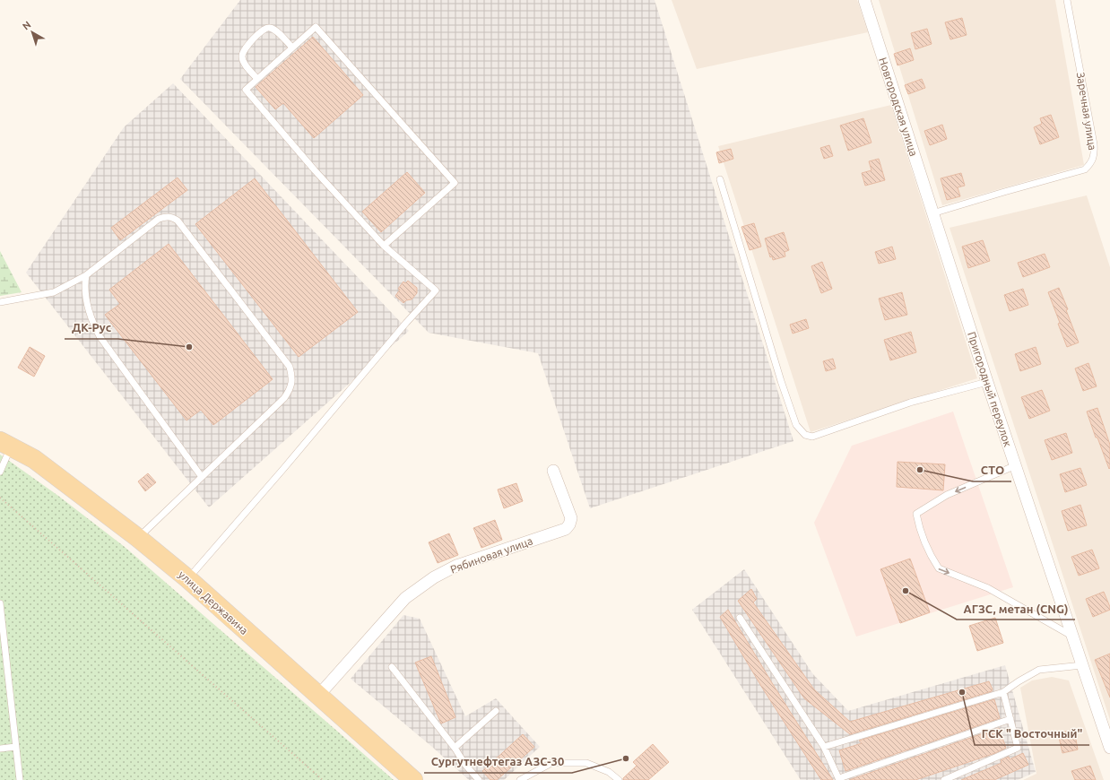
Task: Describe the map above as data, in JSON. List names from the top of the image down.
{
  "streets": {
    "main road": ["улица Державина"],
    "street": ["Новгородская улица", "Пригородный переулок", "Рябиновая улица"],
    "lane": ["Заречная улица"]
  },
  "crossings": [
    ["Новгородская улица", "Заречная улица"],
    ["Новгородская улица", "Пригородный переулок"],
    ["Заречная улица", "Пригородный переулок"],
    ["Рябиновая улица", "улица Державина"]
  ],
  "places": [
    "ДК-Рус",
    "СТО",
    "АГЗС, метан (CNG)",
    "ГСК \" Восточный\"",
    "Сургутнефтегаз АЗС-30"
  ],
  "north": "top left"
}
